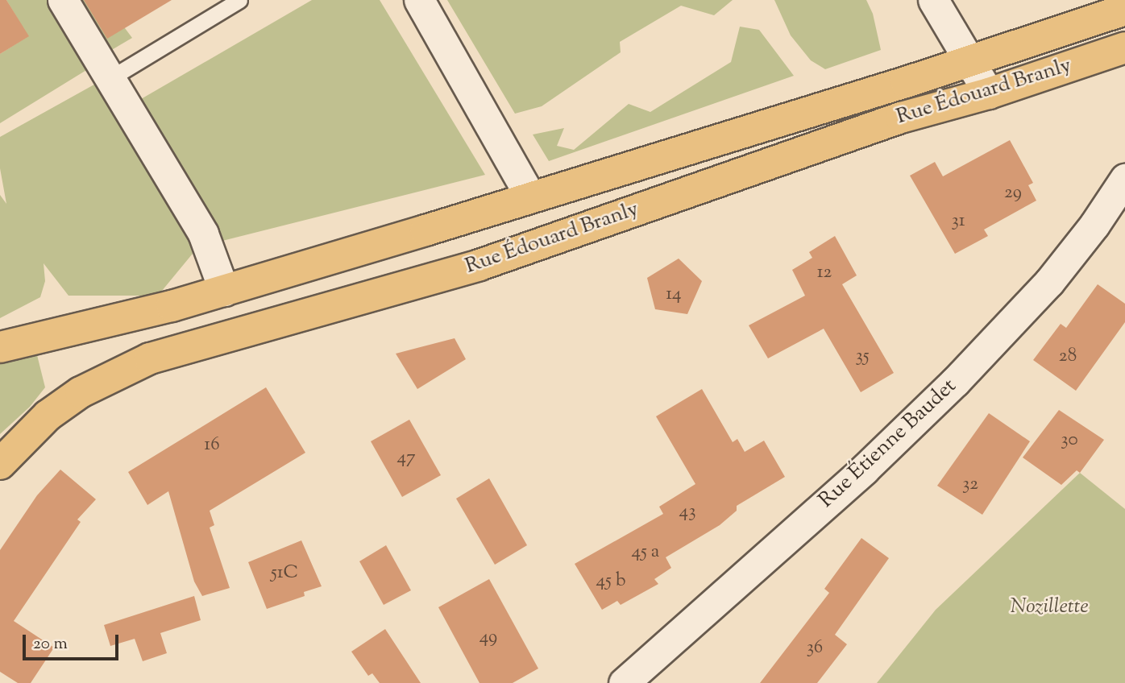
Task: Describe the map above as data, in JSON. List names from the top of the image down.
{
  "streets": {
    "main road": ["Rue Édouard Branly"],
    "street": ["Rue Étienne Baudet"]
  },
  "parks": ["Nozillette"],
  "house_numbers": [
    "29",
    "31",
    "12",
    "14",
    "35",
    "28",
    "30",
    "16",
    "47",
    "32",
    "43",
    "45 a",
    "51C",
    "45 b",
    "49",
    "36"
  ],
  "scale_bar": "20 m"
}
